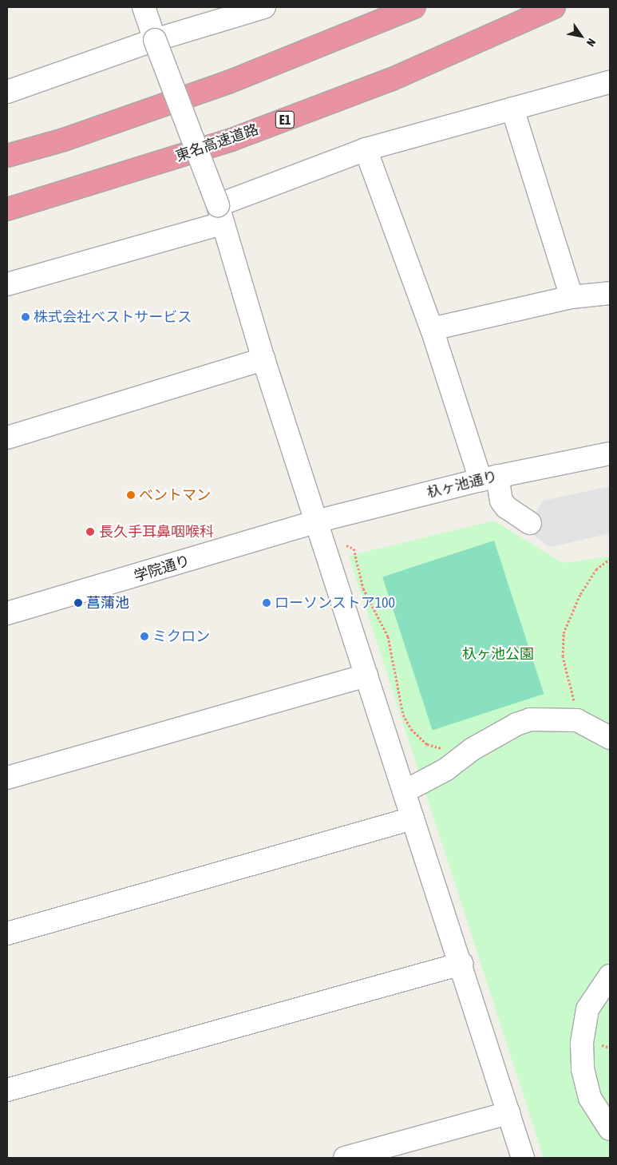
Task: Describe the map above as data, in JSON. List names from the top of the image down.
{
  "streets": {
    "highway": ["E1", "東名高速道路"],
    "street": ["杁ヶ池通り", "学院通り"]
  },
  "crossings": [
    ["杁ヶ池通り", "学院通り"]
  ],
  "parks": ["杁ヶ池公園"],
  "places": [
    "株式会社ベストサービス",
    "ベントマン",
    "長久手耳鼻咽喉科",
    "菖蒲池",
    "ローソンストア100",
    "ミクロン"
  ],
  "north": "bottom right"
}
